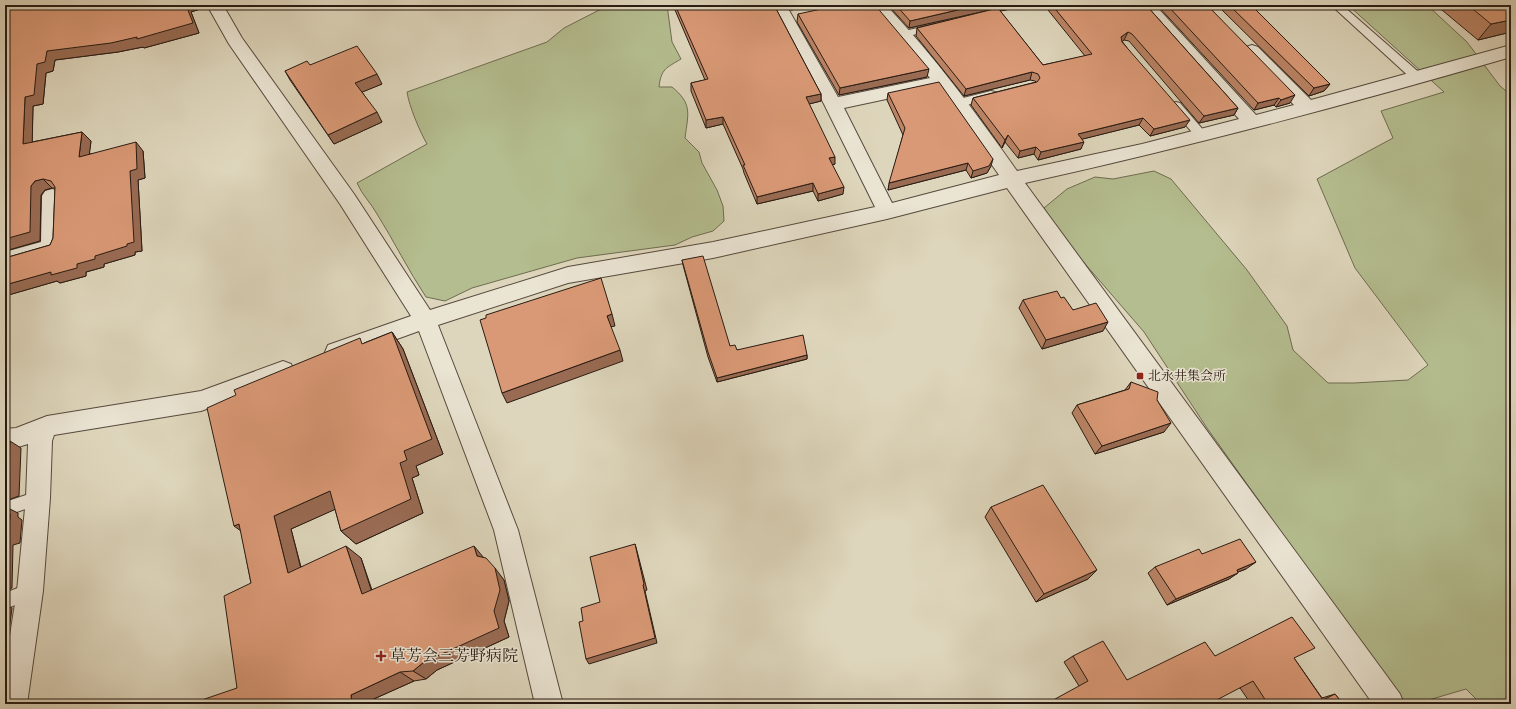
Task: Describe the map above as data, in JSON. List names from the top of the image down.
{
  "places": {
    "transit": ["北永井集会所"],
    "health": ["草芳会三芳野病院"]
  }
}
